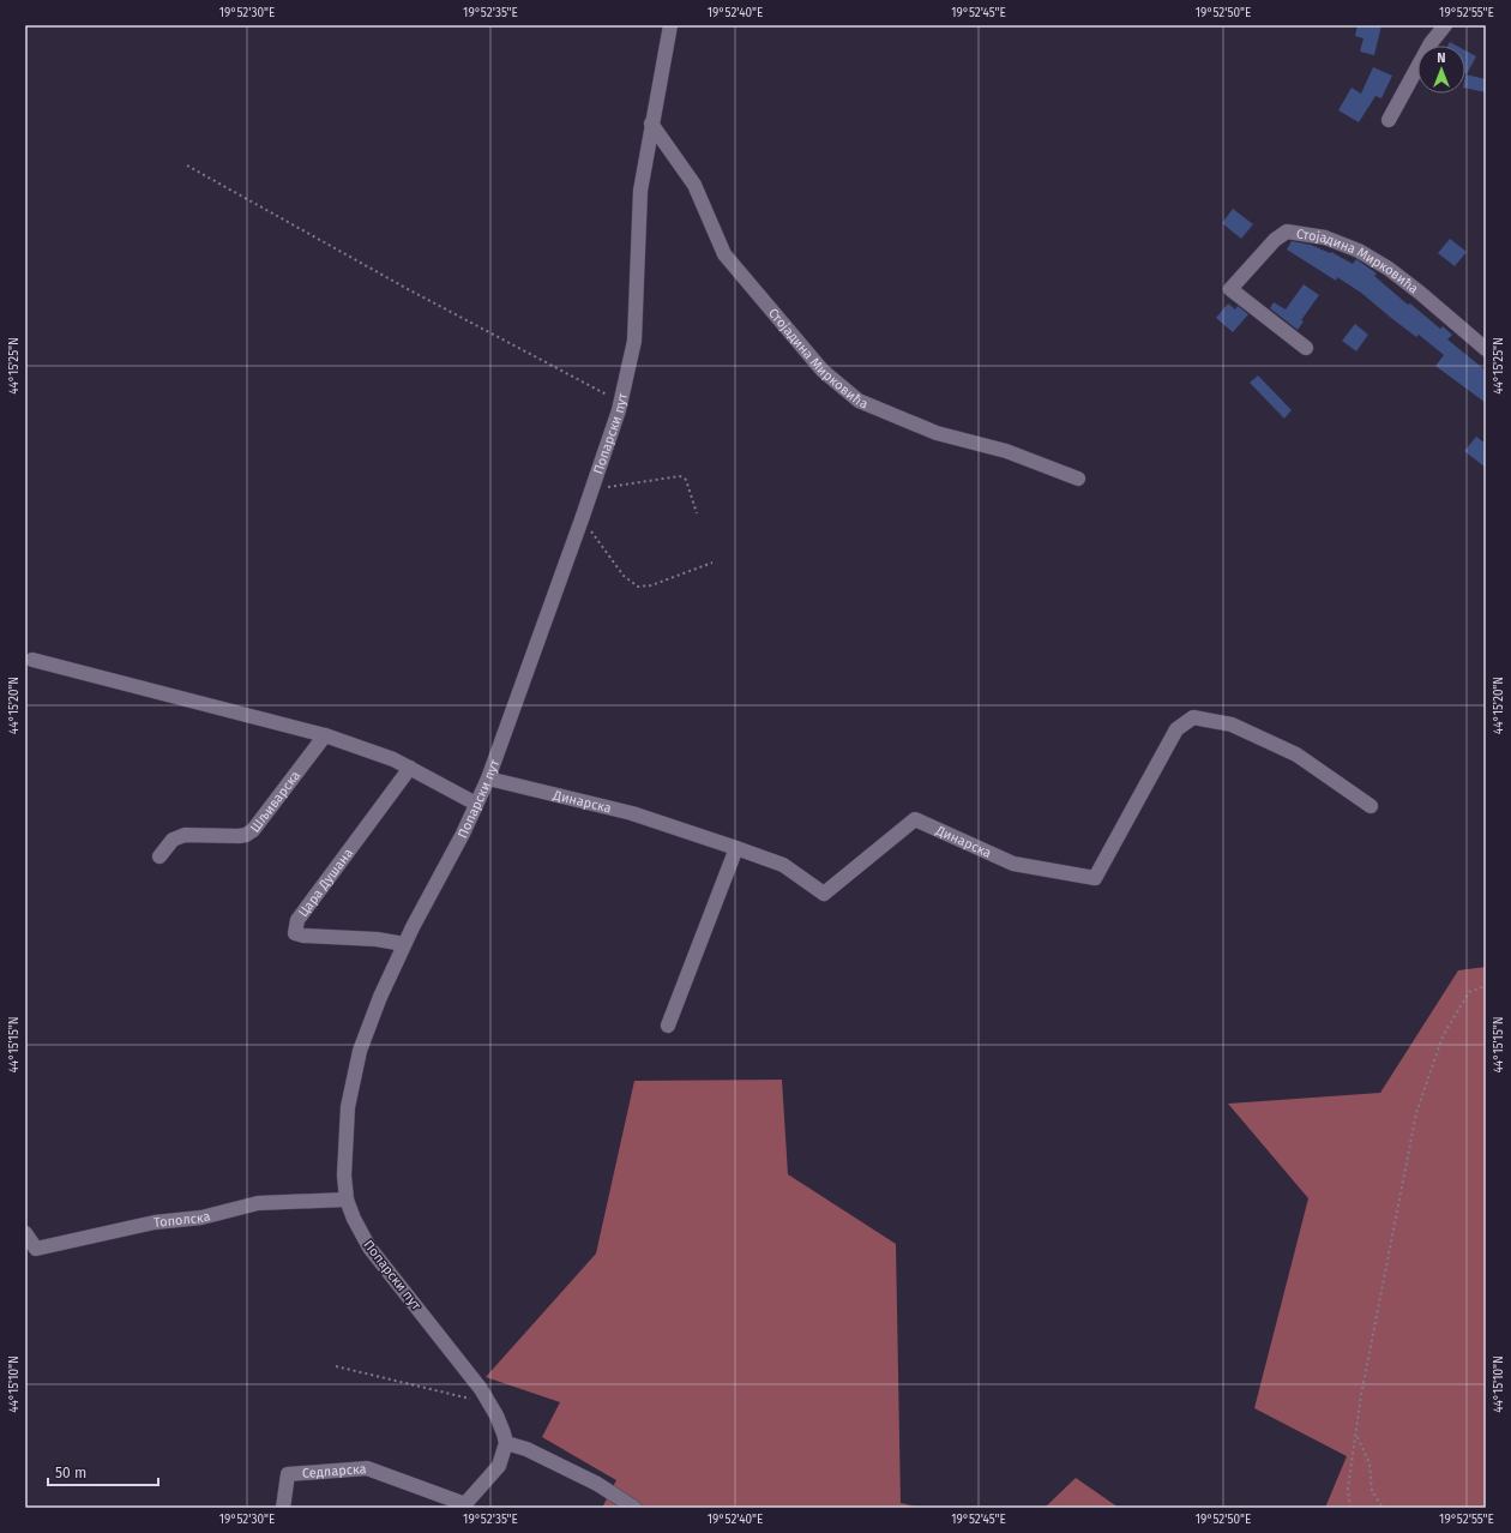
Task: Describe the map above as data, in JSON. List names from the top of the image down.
{
  "streets": {
    "street": [
      "Стојадина Мирковића",
      "Попарски пут",
      "Шљиварска",
      "Динарска",
      "Цара Душана",
      "Тополска",
      "Седларска"
    ]
  },
  "crossings": [
    ["Стојадина Мирковића", "Попарски пут"],
    ["Попарски пут", "Динарска"],
    ["Попарски пут", "Цара Душана"],
    ["Попарски пут", "Тополска"]
  ],
  "scale_bar": "50 m",
  "north": "top",
  "coordinates": [
    "19°52'30\"E",
    "19°52'35\"E",
    "19°52'40\"E",
    "19°52'45\"E",
    "19°52'50\"E",
    "19°52'55\"E",
    "44°15'25\"N",
    "44°15'20\"N",
    "44°15'15\"N",
    "44°15'10\"N"
  ]
}
